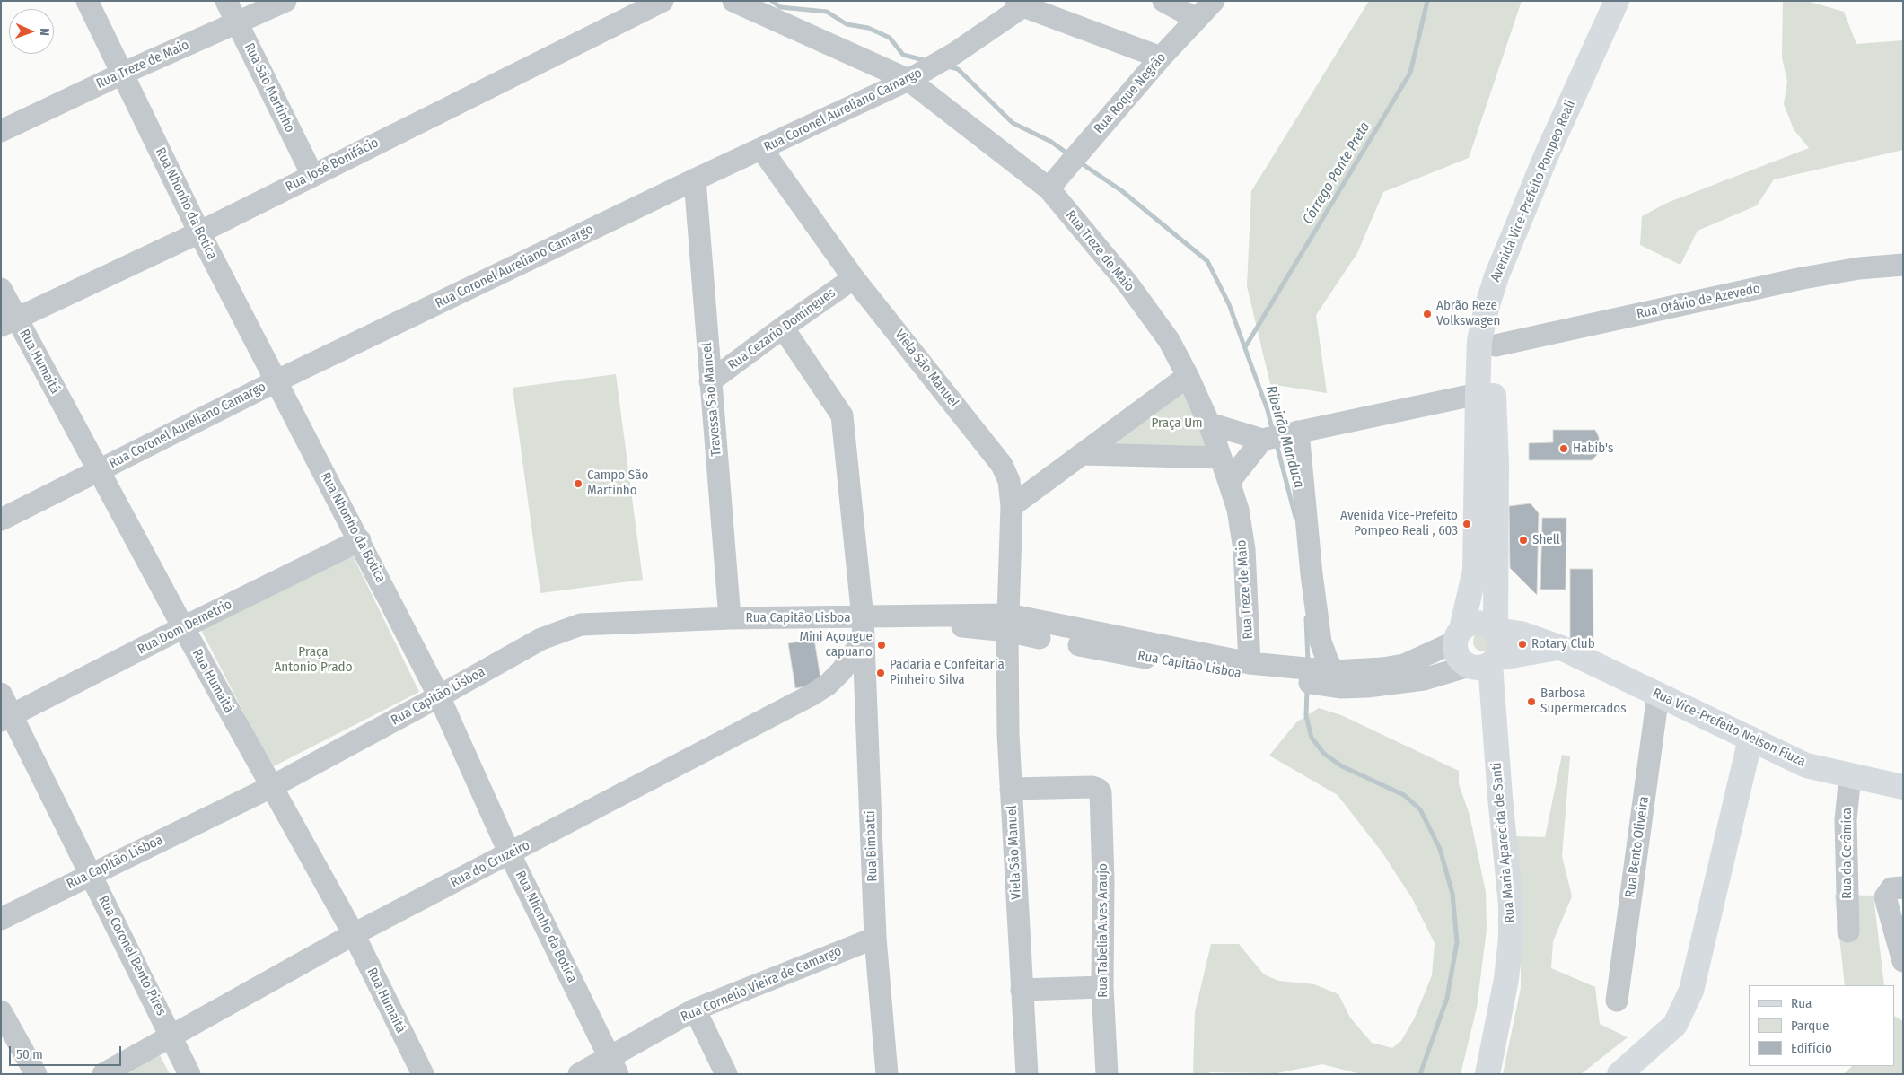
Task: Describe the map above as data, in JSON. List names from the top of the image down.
{
  "streets": {
    "main road": ["Avenida Vice-Prefeito Pompeo Reali", "Rua Vice-Prefeito Nelson Fiuza", "Rua Maria Aparecida de Santi"],
    "street": [
      "Rua Treze de Maio",
      "Rua São Martinho",
      "Rua Roque Negrão",
      "Rua Coronel Aureliano Camargo",
      "Rua José Bonifácio",
      "Rua Nhonho da Botica",
      "Rua Otávio de Azevedo",
      "Rua Cezario Domingues",
      "Rua Humaitá",
      "Viela São Manuel",
      "Travessa São Manoel",
      "Rua Capitão Lisboa",
      "Rua Dom Demetrio",
      "Rua Bimbatti",
      "Rua Bento Oliveira",
      "Rua da Cerâmica",
      "Rua do Cruzeiro",
      "Rua Tabelia Alves Araujo",
      "Rua Coronel Bento Pires",
      "Rua Cornelio Vieira de Camargo"
    ]
  },
  "crossings": [
    ["Rua Treze de Maio", "Rua São Martinho"],
    ["Rua Treze de Maio", "Rua Roque Negrão"],
    ["Rua Treze de Maio", "Rua Coronel Aureliano Camargo"],
    ["Rua Treze de Maio", "Rua Nhonho da Botica"],
    ["Rua Treze de Maio", "Rua Capitão Lisboa"],
    ["Rua São Martinho", "Rua José Bonifácio"],
    ["Rua Coronel Aureliano Camargo", "Rua Nhonho da Botica"],
    ["Rua Coronel Aureliano Camargo", "Rua Humaitá"],
    ["Rua Coronel Aureliano Camargo", "Viela São Manuel"],
    ["Rua Coronel Aureliano Camargo", "Travessa São Manoel"],
    ["Rua José Bonifácio", "Rua Nhonho da Botica"],
    ["Rua José Bonifácio", "Rua Humaitá"],
    ["Avenida Vice-Prefeito Pompeo Reali", "Rua Otávio de Azevedo"],
    ["Avenida Vice-Prefeito Pompeo Reali", "Rua Capitão Lisboa"],
    ["Avenida Vice-Prefeito Pompeo Reali", "Rua Vice-Prefeito Nelson Fiuza"],
    ["Avenida Vice-Prefeito Pompeo Reali", "Rua Maria Aparecida de Santi"],
    ["Rua Nhonho da Botica", "Rua Capitão Lisboa"],
    ["Rua Nhonho da Botica", "Rua Dom Demetrio"],
    ["Rua Nhonho da Botica", "Rua do Cruzeiro"],
    ["Rua Nhonho da Botica", "Rua Cornelio Vieira de Camargo"],
    ["Rua Cezario Domingues", "Viela São Manuel"],
    ["Rua Cezario Domingues", "Travessa São Manoel"],
    ["Rua Cezario Domingues", "Rua Bimbatti"],
    ["Rua Humaitá", "Rua Capitão Lisboa"],
    ["Rua Humaitá", "Rua Dom Demetrio"],
    ["Rua Humaitá", "Rua do Cruzeiro"],
    ["Viela São Manuel", "Rua Capitão Lisboa"],
    ["Viela São Manuel", "Rua Tabelia Alves Araujo"],
    ["Travessa São Manoel", "Rua Capitão Lisboa"],
    ["Rua Capitão Lisboa", "Rua Vice-Prefeito Nelson Fiuza"],
    ["Rua Capitão Lisboa", "Rua Maria Aparecida de Santi"],
    ["Rua Capitão Lisboa", "Rua Bimbatti"],
    ["Rua Capitão Lisboa", "Rua do Cruzeiro"],
    ["Rua Capitão Lisboa", "Rua Coronel Bento Pires"],
    ["Rua Dom Demetrio", "Rua Coronel Bento Pires"],
    ["Rua Vice-Prefeito Nelson Fiuza", "Rua Maria Aparecida de Santi"],
    ["Rua Vice-Prefeito Nelson Fiuza", "Rua Bento Oliveira"],
    ["Rua Vice-Prefeito Nelson Fiuza", "Rua da Cerâmica"],
    ["Rua Bimbatti", "Rua do Cruzeiro"],
    ["Rua Bimbatti", "Rua Cornelio Vieira de Camargo"],
    ["Rua do Cruzeiro", "Rua Coronel Bento Pires"]
  ],
  "water": ["Córrego Ponte Preta", "Ribeirão Manduca"],
  "parks": ["Praça Um", "Praça Antonio Prado"],
  "places": [
    "Abrão Reze Volkswagen",
    "Habib's",
    "Campo São Martinho",
    "Avenida Vice-Prefeito Pompeo Reali , 603",
    "Shell",
    "Rotary Club",
    "Mini Açougue capuano",
    "Padaria e Confeitaria Pinheiro Silva",
    "Barbosa Supermercados"
  ],
  "legend": ["Rua", "Parque", "Edifício"],
  "scale_bar": "50 m",
  "north": "right"
}
